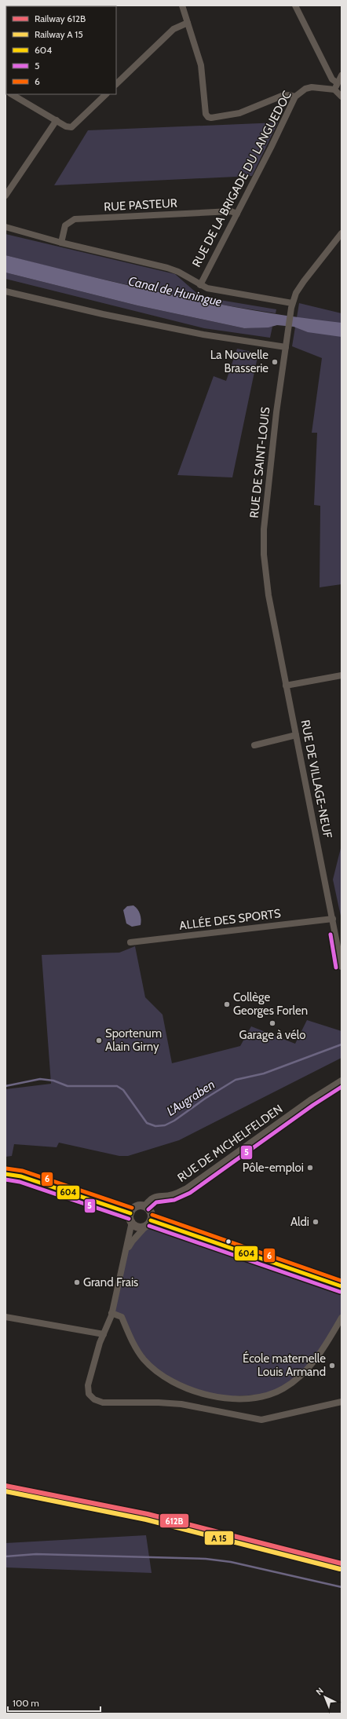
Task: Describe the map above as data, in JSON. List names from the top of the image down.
{
  "streets": {
    "street": [
      "RUE DE LA BRIGADE DU LANGUEDOC",
      "RUE PASTEUR",
      "RUE DE SAINT-LOUIS",
      "RUE DE VILLAGE-NEUF",
      "ALLÉE DES SPORTS",
      "RUE DE MICHELFELDEN"
    ]
  },
  "crossings": [
    ["RUE DE LA BRIGADE DU LANGUEDOC", "RUE PASTEUR"],
    ["RUE DE SAINT-LOUIS", "RUE DE VILLAGE-NEUF"],
    ["RUE DE VILLAGE-NEUF", "ALLÉE DES SPORTS"]
  ],
  "water": ["Canal de Huningue", "L'Augraben"],
  "places": [
    "La Nouvelle Brasserie",
    "Collège Georges Forlen",
    "Garage à vélo",
    "Sportenum Alain Girny",
    "Pôle-emploi",
    "Aldi",
    "Grand Frais",
    "École maternelle Louis Armand"
  ],
  "lines": [
    "transit line 5",
    "transit line 6",
    "transit line 604",
    "rail line 612B"
  ],
  "legend": [
    "Railway 612B",
    "Railway A 15",
    "604",
    "5",
    "6"
  ],
  "scale_bar": "100 m",
  "north": "top left"
}
